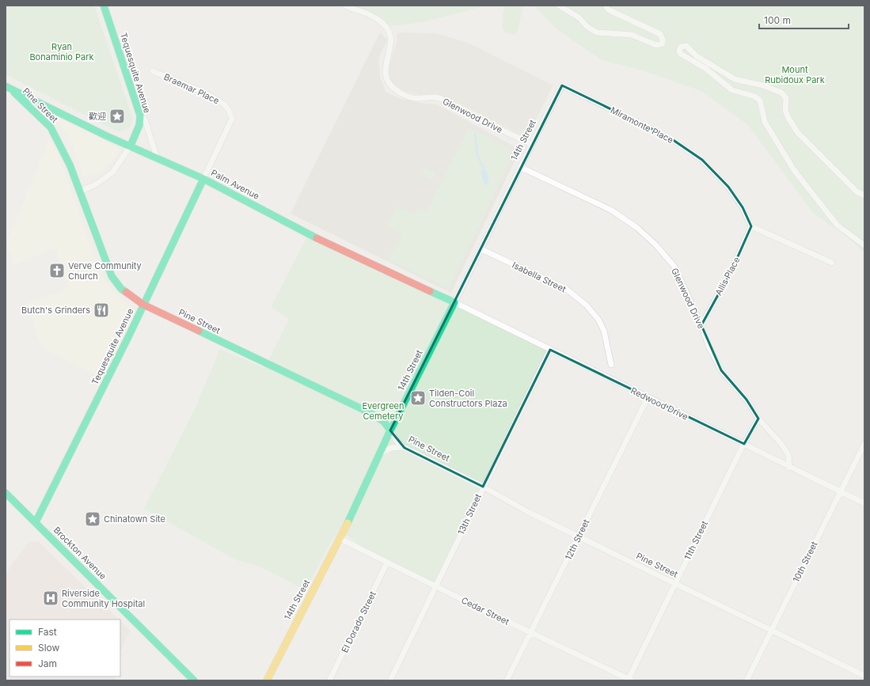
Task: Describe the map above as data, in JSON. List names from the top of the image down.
{
  "streets": {
    "street": [
      "Tequesquite Avenue",
      "Braemar Place",
      "Pine Street",
      "Glenwood Drive",
      "Miramonte Place",
      "14th Street",
      "Palm Avenue",
      "Allis Place",
      "Isabella Street",
      "Redwood Drive",
      "13th Street",
      "12th Street",
      "11th Street",
      "Brockton Avenue",
      "10th Street",
      "Cedar Street",
      "El Dorado Street"
    ]
  },
  "crossings": [
    ["Tequesquite Avenue", "Braemar Place"],
    ["Tequesquite Avenue", "Pine Street"],
    ["Tequesquite Avenue", "Palm Avenue"],
    ["Tequesquite Avenue", "Brockton Avenue"],
    ["Braemar Place", "Palm Avenue"],
    ["Pine Street", "14th Street"],
    ["Pine Street", "Palm Avenue"],
    ["Pine Street", "13th Street"],
    ["Pine Street", "12th Street"],
    ["Pine Street", "11th Street"],
    ["Pine Street", "10th Street"],
    ["Glenwood Drive", "14th Street"],
    ["Glenwood Drive", "Allis Place"],
    ["Glenwood Drive", "Redwood Drive"],
    ["Glenwood Drive", "11th Street"],
    ["Miramonte Place", "14th Street"],
    ["Miramonte Place", "Allis Place"],
    ["14th Street", "Palm Avenue"],
    ["14th Street", "Isabella Street"],
    ["14th Street", "Redwood Drive"],
    ["14th Street", "Cedar Street"],
    ["Palm Avenue", "Redwood Drive"],
    ["Redwood Drive", "13th Street"],
    ["Redwood Drive", "12th Street"],
    ["Redwood Drive", "11th Street"],
    ["Redwood Drive", "10th Street"],
    ["13th Street", "Cedar Street"],
    ["12th Street", "Cedar Street"],
    ["11th Street", "Cedar Street"],
    ["Cedar Street", "El Dorado Street"]
  ],
  "parks": ["Ryan Bonaminio Park", "Mount Rubidoux Park", "Evergreen Cemetery"],
  "places": {
    "place": ["歡迎", "Tilden-Coil Constructors Plaza", "Chinatown Site"],
    "church": ["Verve Community Church"],
    "restaurant": ["Butch's Grinders"],
    "hospital": ["Riverside Community Hospital"]
  },
  "legend": ["Fast", "Slow", "Jam"],
  "scale_bar": "100 m"
}
